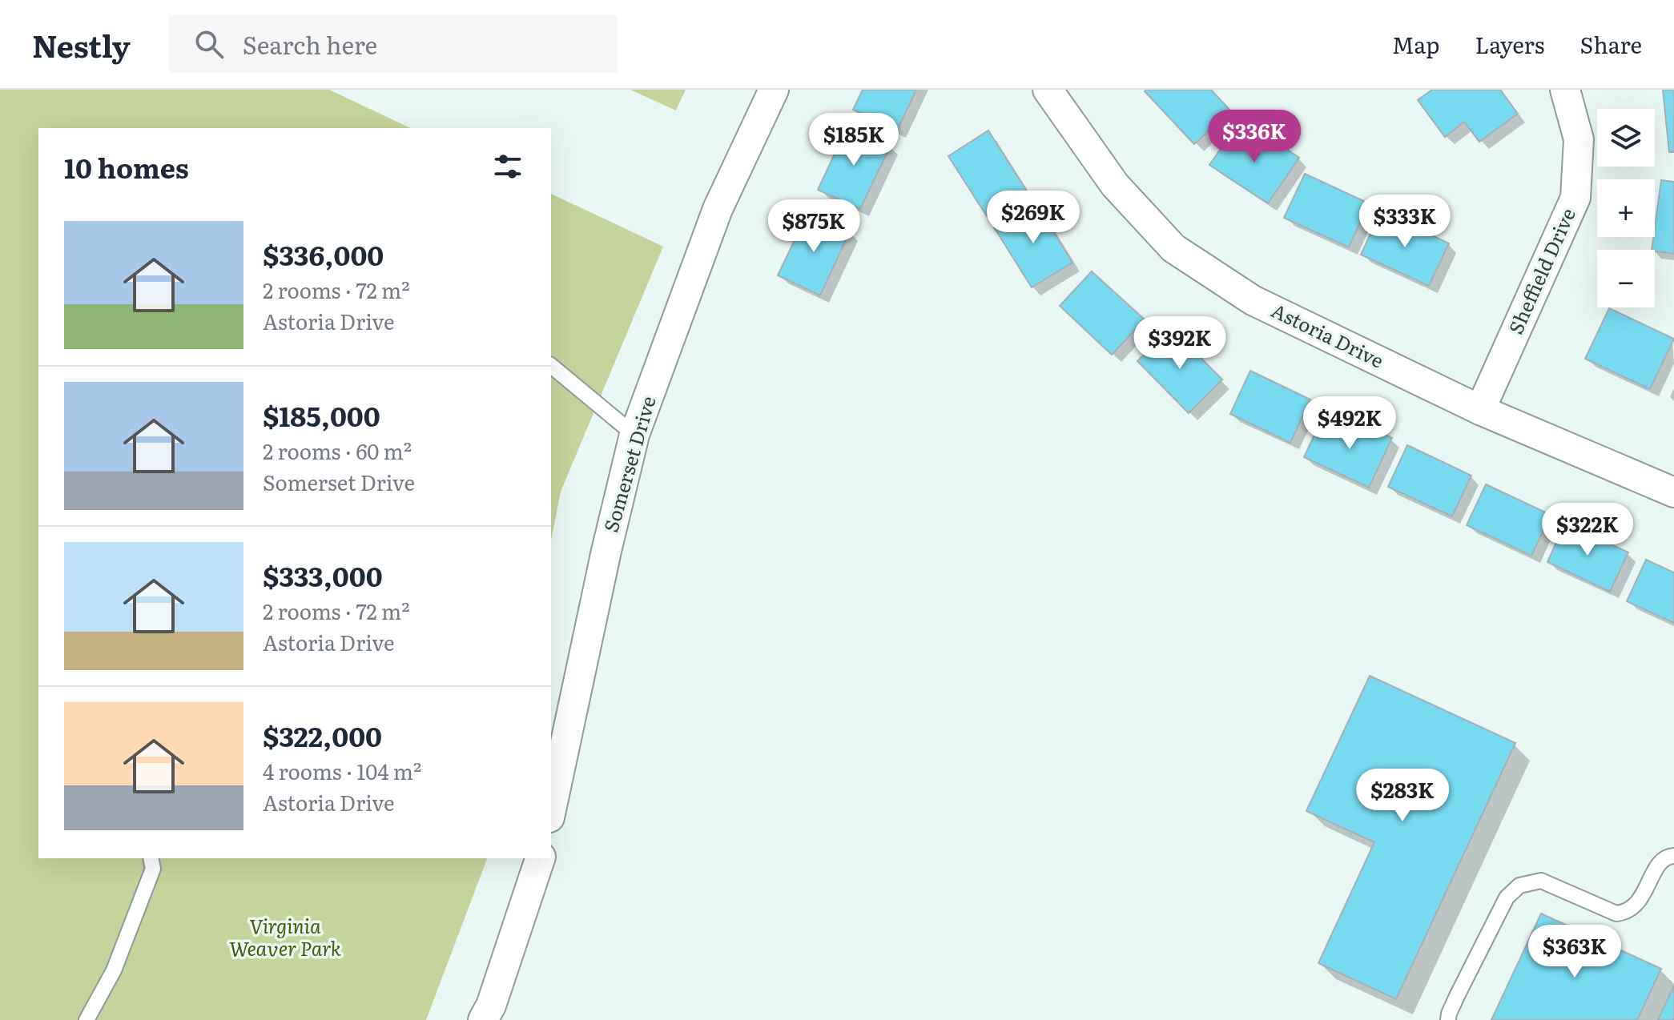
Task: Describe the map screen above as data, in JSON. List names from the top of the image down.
{
  "streets": {
    "street": ["Sheffield Drive", "Astoria Drive", "Somerset Drive"]
  },
  "crossings": [
    ["Sheffield Drive", "Astoria Drive"]
  ],
  "parks": ["Virginia Weaver Park"],
  "page": {
    "header": "Nestly",
    "search": "Search here",
    "nav": ["Map", "Layers", "Share"],
    "map_buttons": ["+", "−"],
    "price": [
      "$336K",
      "$185K",
      "$269K",
      "$333K",
      "$875K",
      "$392K",
      "$492K",
      "$322K",
      "$283K",
      "$363K"
    ],
    "heading": "10 homes",
    "list": [
      {
        "name": "$336,000",
        "note": "2 rooms · 72 m² · Astoria Drive"
      },
      {
        "name": "$185,000",
        "note": "2 rooms · 60 m² · Somerset Drive"
      },
      {
        "name": "$333,000",
        "note": "2 rooms · 72 m² · Astoria Drive"
      },
      {
        "name": "$322,000",
        "note": "4 rooms · 104 m² · Astoria Drive"
      }
    ]
  }
}
